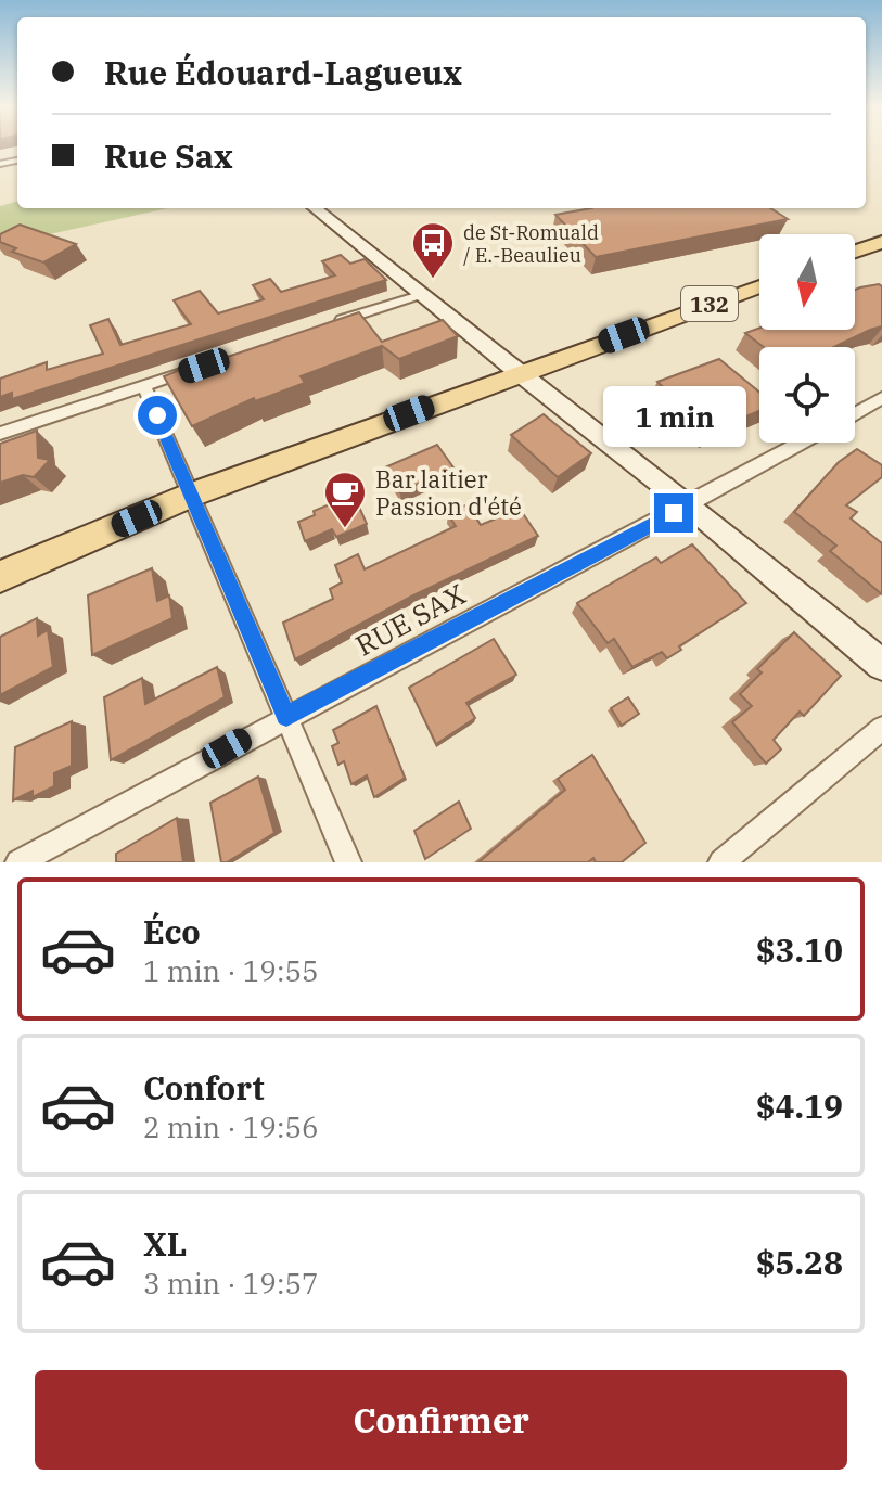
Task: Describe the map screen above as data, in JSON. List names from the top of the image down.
{
  "streets": {
    "main road": ["132"],
    "street": ["RUE SAX"]
  },
  "places": {
    "bus stop": ["de St-Romuald / E.-Beaulieu"],
    "cafe": ["Bar laitier Passion d'été"]
  },
  "north": "bottom",
  "page": {
    "banner": ["Rue Édouard-Lagueux", "Rue Sax"],
    "bubble": "1 min",
    "list": [
      {
        "name": "Éco",
        "note": "1 min · 19:55",
        "value": "$3.10"
      },
      {
        "name": "Confort",
        "note": "2 min · 19:56",
        "value": "$4.19"
      },
      {
        "name": "XL",
        "note": "3 min · 19:57",
        "value": "$5.28"
      }
    ],
    "buttons": "Confirmer"
  }
}
